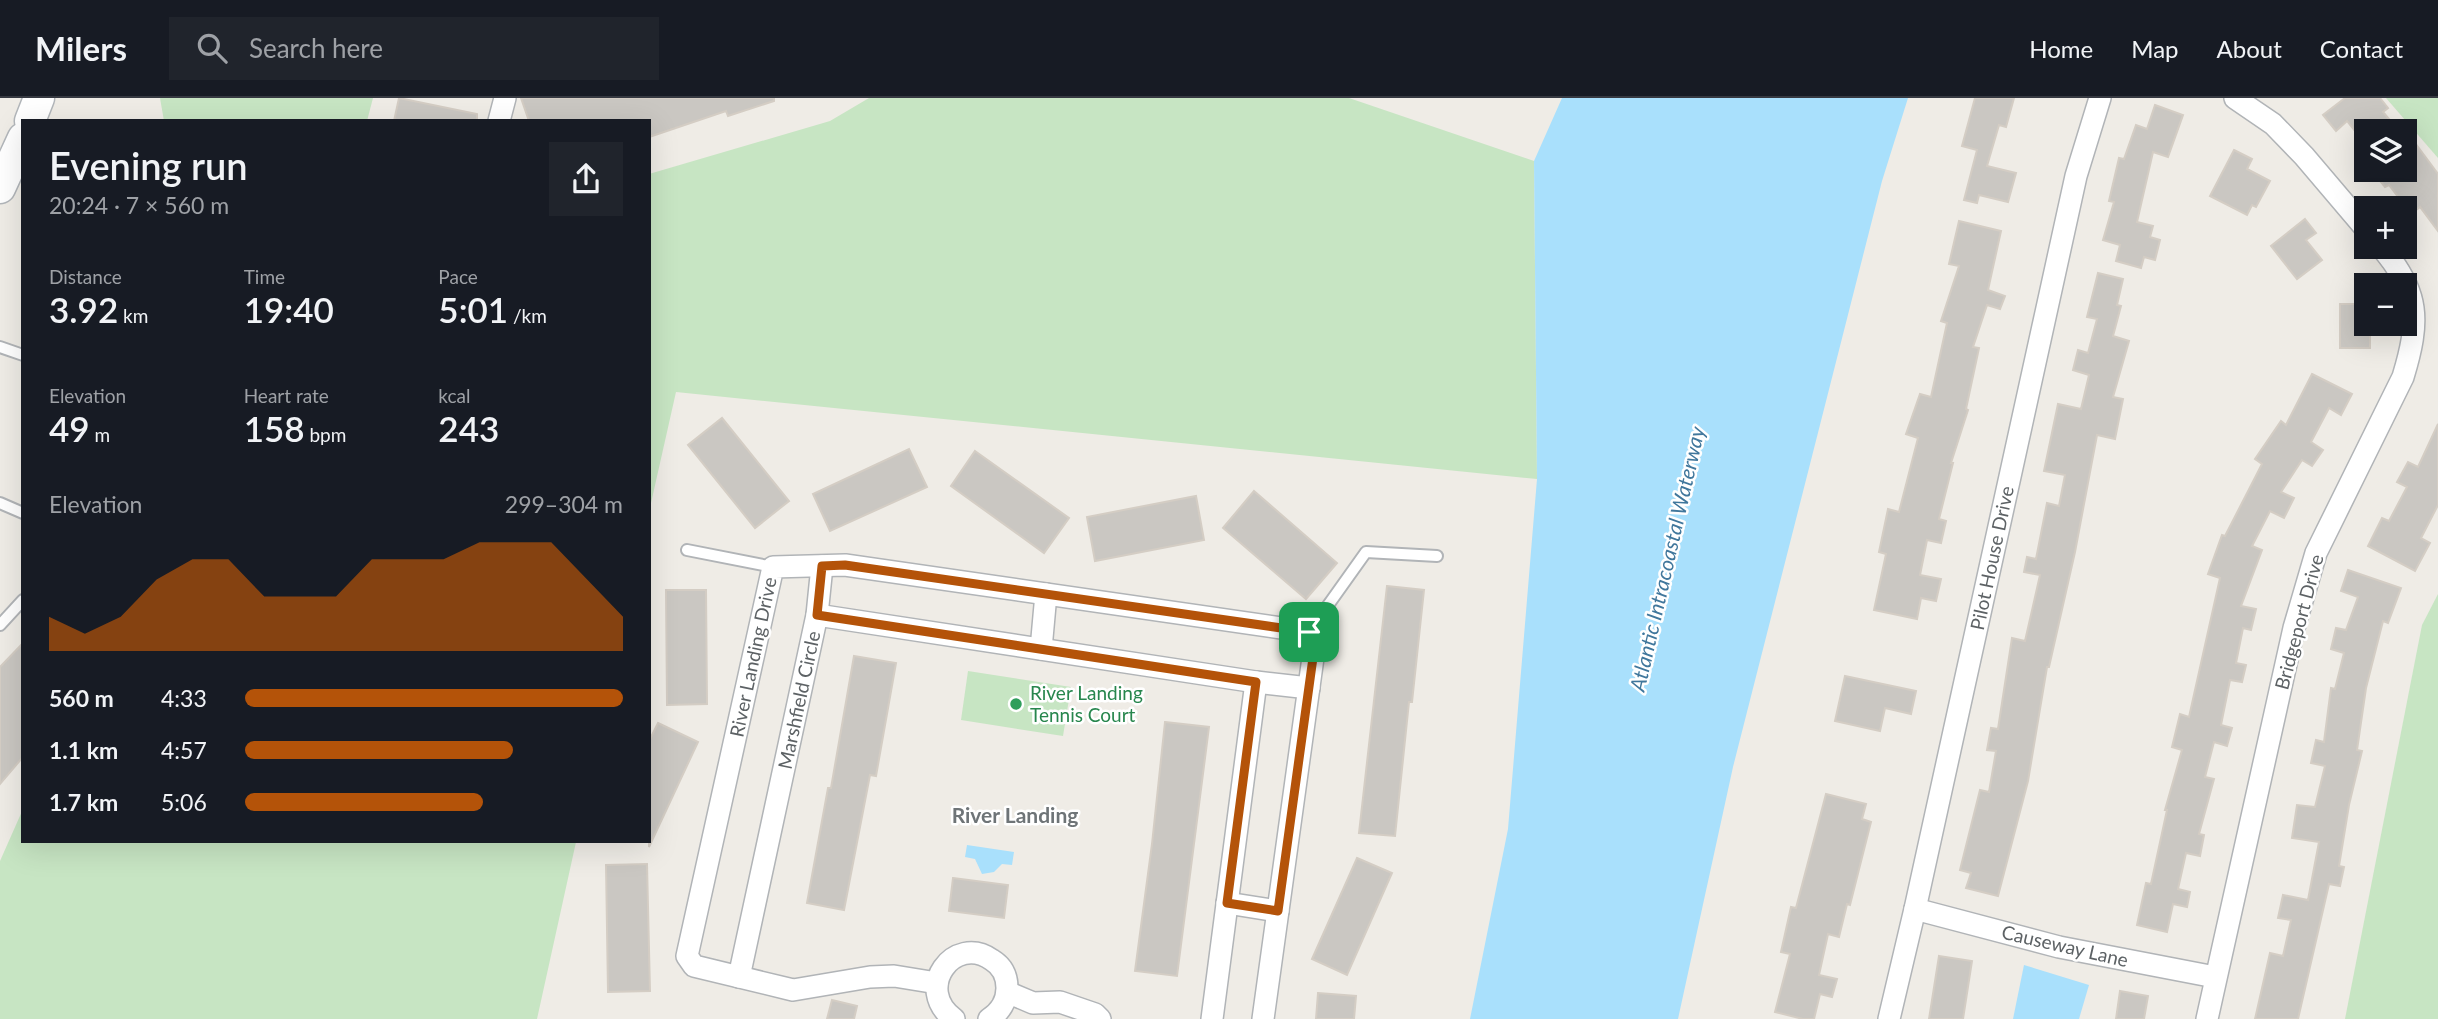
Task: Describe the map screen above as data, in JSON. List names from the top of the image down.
{
  "streets": {
    "street": [
      "Pilot House Drive",
      "Bridgeport Drive",
      "River Landing Drive",
      "Marshfield Circle",
      "Causeway Lane"
    ]
  },
  "crossings": [
    ["Pilot House Drive", "Causeway Lane"],
    ["Bridgeport Drive", "Causeway Lane"],
    ["River Landing Drive", "Marshfield Circle"]
  ],
  "districts": ["River Landing"],
  "water": ["Atlantic Intracoastal Waterway"],
  "places": ["River Landing Tennis Court"],
  "page": {
    "header": "Milers",
    "search": "Search here",
    "nav": [
      "Home",
      "Map",
      "About",
      "Contact"
    ],
    "map_buttons": ["+", "−"],
    "heading": ["Evening run", "20:24 · 7 × 560 m"],
    "stats": [
      ["Distance", "3.92 km"],
      ["Time", "19:40"],
      ["Pace", "5:01 /km"],
      ["Elevation", "49 m"],
      ["Heart rate", "158 bpm"],
      ["kcal", "243"]
    ],
    "chart": ["Elevation", "299–304 m"],
    "list": [
      {
        "name": "560 m",
        "note": "4:33"
      },
      {
        "name": "1.1 km",
        "note": "4:57"
      },
      {
        "name": "1.7 km",
        "note": "5:06"
      }
    ]
  }
}
